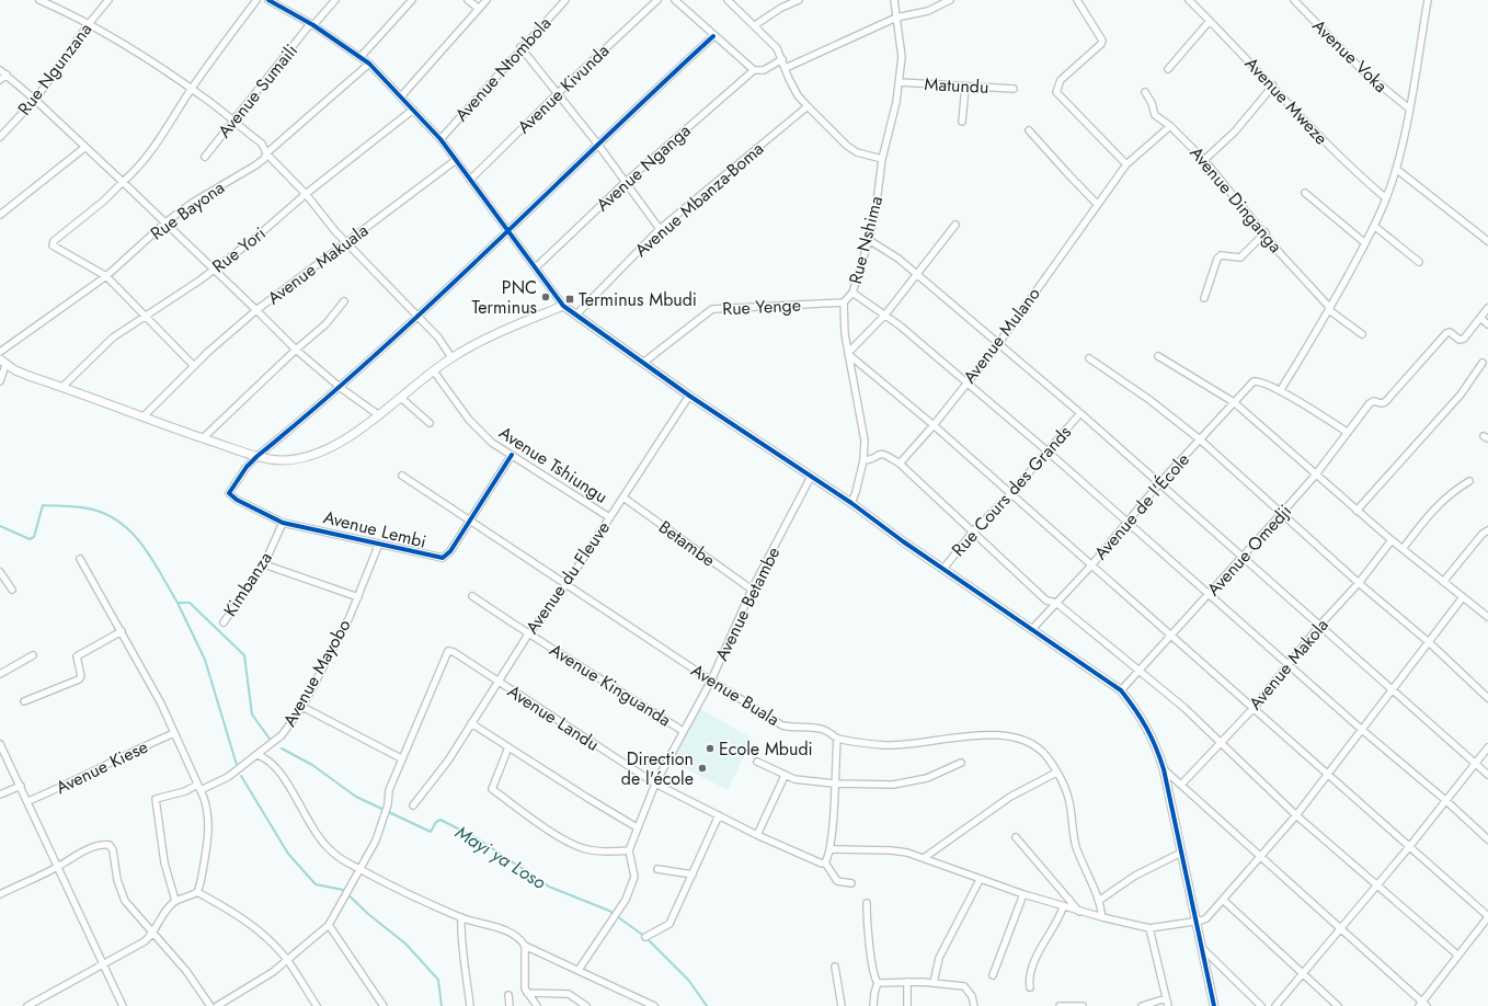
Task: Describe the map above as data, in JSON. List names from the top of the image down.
{
  "streets": {
    "street": [
      "Avenue Voka",
      "Rue Ngunzana",
      "Avenue Ntombola",
      "Matundu",
      "Avenue Kivunda",
      "Avenue Sumaili",
      "Avenue Mweze",
      "Avenue Nganga",
      "Avenue Mbanza-Boma",
      "Avenue Dinganga",
      "Rue Bayona",
      "Rue Nshima",
      "Rue Yori",
      "Avenue Makuala",
      "Rue Yenge",
      "Avenue Mulano",
      "Avenue Tshiungu",
      "Rue Cours des Grands",
      "Avenue de l'École",
      "Avenue Lembi",
      "Betambe",
      "Avenue Omedji",
      "Avenue du Fleuve",
      "Kimbanza",
      "Avenue Betambe",
      "Avenue Makola",
      "Avenue Mayobo",
      "Avenue Kinguanda",
      "Avenue Buala",
      "Avenue Landu",
      "Avenue Kiese"
    ]
  },
  "crossings": [
    ["Matundu", "Rue Nshima"],
    ["Avenue Dinganga", "Avenue Mulano"],
    ["Rue Nshima", "Rue Yenge"],
    ["Avenue Tshiungu", "Avenue Lembi"],
    ["Avenue Tshiungu", "Avenue du Fleuve"],
    ["Avenue Lembi", "Kimbanza"],
    ["Avenue Lembi", "Avenue Mayobo"],
    ["Avenue Lembi", "Avenue Buala"],
    ["Betambe", "Avenue du Fleuve"],
    ["Betambe", "Avenue Betambe"],
    ["Avenue du Fleuve", "Avenue Kinguanda"],
    ["Avenue du Fleuve", "Avenue Buala"],
    ["Avenue du Fleuve", "Avenue Landu"],
    ["Avenue Betambe", "Avenue Kinguanda"],
    ["Avenue Betambe", "Avenue Buala"],
    ["Avenue Betambe", "Avenue Landu"]
  ],
  "water": ["Mayi ya Loso"],
  "places": {
    "other": ["PNC Terminus", "Ecole Mbudi", "Direction de l'école"],
    "transit": ["Terminus Mbudi"]
  }
}
